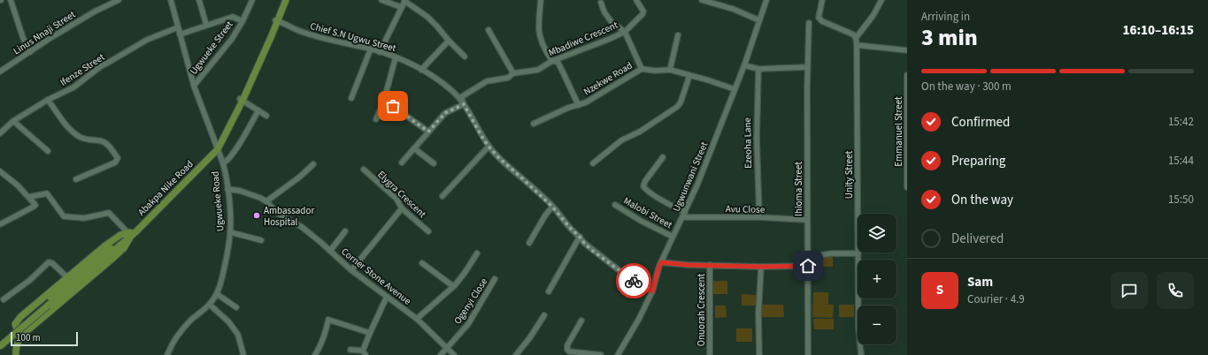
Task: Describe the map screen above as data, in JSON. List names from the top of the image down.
{
  "streets": {
    "main road": ["Abakpa Nike Road"],
    "street": [
      "Linus Nnaji Street",
      "Chief S.N Ugwu Street",
      "Mbadiwe Crescent",
      "Ugwueke Street",
      "Ifenze Street",
      "Nzekwe Road",
      "Emmanuel Street",
      "Ezeoha Lane",
      "Unity Street",
      "Ugwunwani Street",
      "Ihioma Street",
      "Elygra Crescent",
      "Ugwueke Road",
      "Avu Close",
      "Malobi Street",
      "Corner Stone Avenue",
      "Ogenyi Close",
      "Onuorah Crescent"
    ]
  },
  "crossings": [
    ["Chief S.N Ugwu Street", "Mbadiwe Crescent"],
    ["Chief S.N Ugwu Street", "Ugwunwani Street"],
    ["Chief S.N Ugwu Street", "Abakpa Nike Road"],
    ["Ugwueke Street", "Ugwueke Road"],
    ["Ifenze Street", "Ugwueke Road"],
    ["Nzekwe Road", "Ugwunwani Street"],
    ["Ezeoha Lane", "Avu Close"],
    ["Ugwunwani Street", "Avu Close"],
    ["Ugwunwani Street", "Malobi Street"],
    ["Abakpa Nike Road", "Ugwueke Road"],
    ["Ihioma Street", "Avu Close"],
    ["Ugwueke Road", "Corner Stone Avenue"],
    ["Corner Stone Avenue", "Ogenyi Close"]
  ],
  "places": ["Ambassador Hospital"],
  "scale_bar": "100 m",
  "page": {
    "heading": ["3 min", "Arriving in", "16:10–16:15"],
    "panel": ["Sam", "Courier · 4.9"],
    "bar": "On the way · 300 m",
    "list": [
      ["Confirmed", "15:42"],
      ["Preparing", "15:44"],
      ["On the way", "15:50"],
      "Delivered"
    ],
    "map_buttons": ["+", "−"],
    "round": "S",
    "scale": "100 m"
  }
}
